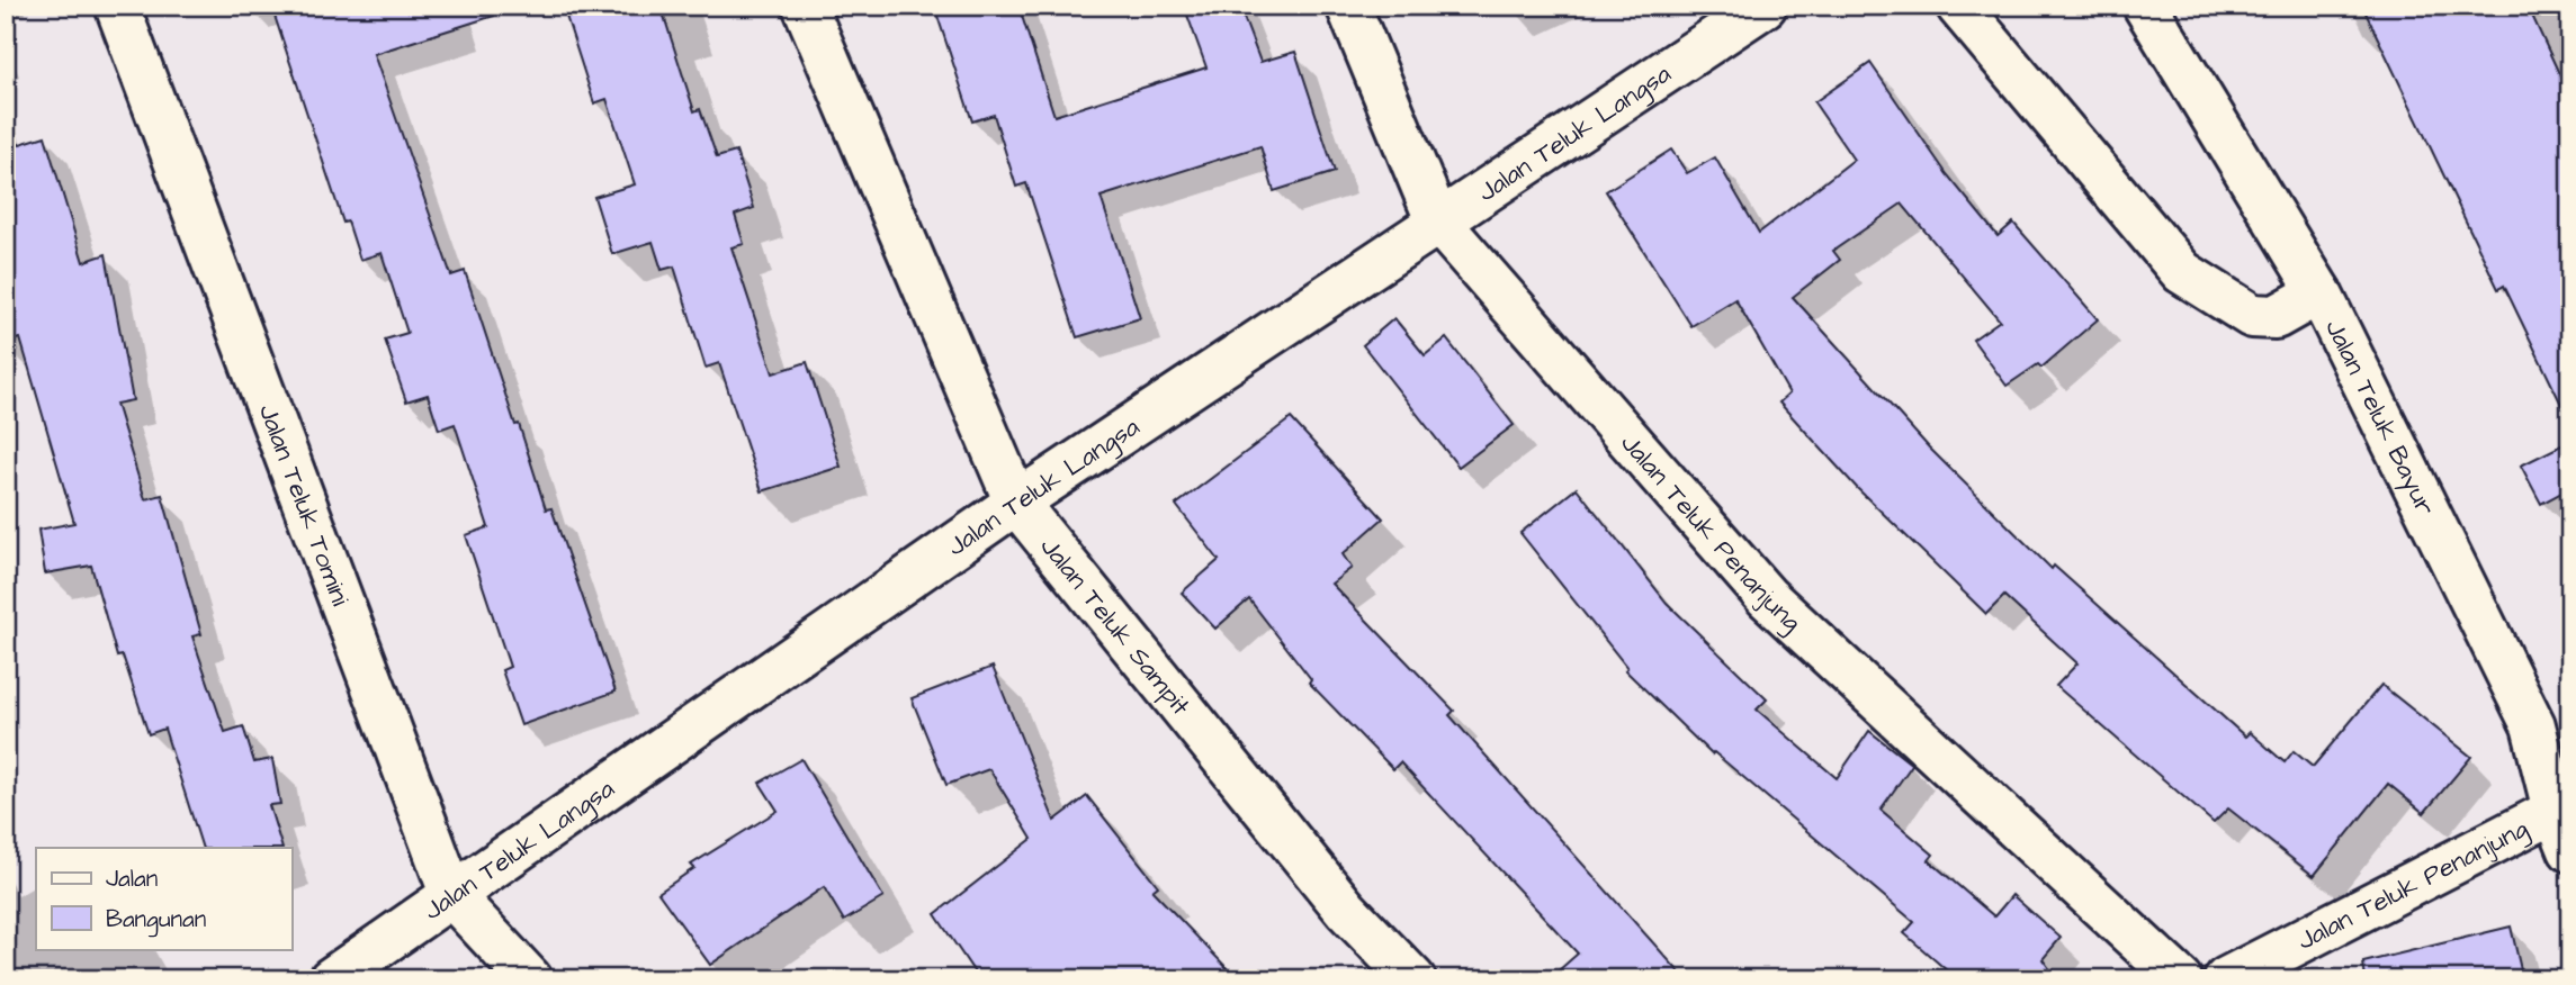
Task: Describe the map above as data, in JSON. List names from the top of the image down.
{
  "streets": {
    "street": [
      "Jalan Teluk Langsa",
      "Jalan Teluk Bayur",
      "Jalan Teluk Tomini",
      "Jalan Teluk Penanjung",
      "Jalan Teluk Sampit"
    ]
  },
  "crossings": [
    ["Jalan Teluk Langsa", "Jalan Teluk Tomini"],
    ["Jalan Teluk Langsa", "Jalan Teluk Penanjung"],
    ["Jalan Teluk Langsa", "Jalan Teluk Sampit"],
    ["Jalan Teluk Bayur", "Jalan Teluk Penanjung"]
  ],
  "legend": ["Jalan", "Bangunan"]
}
